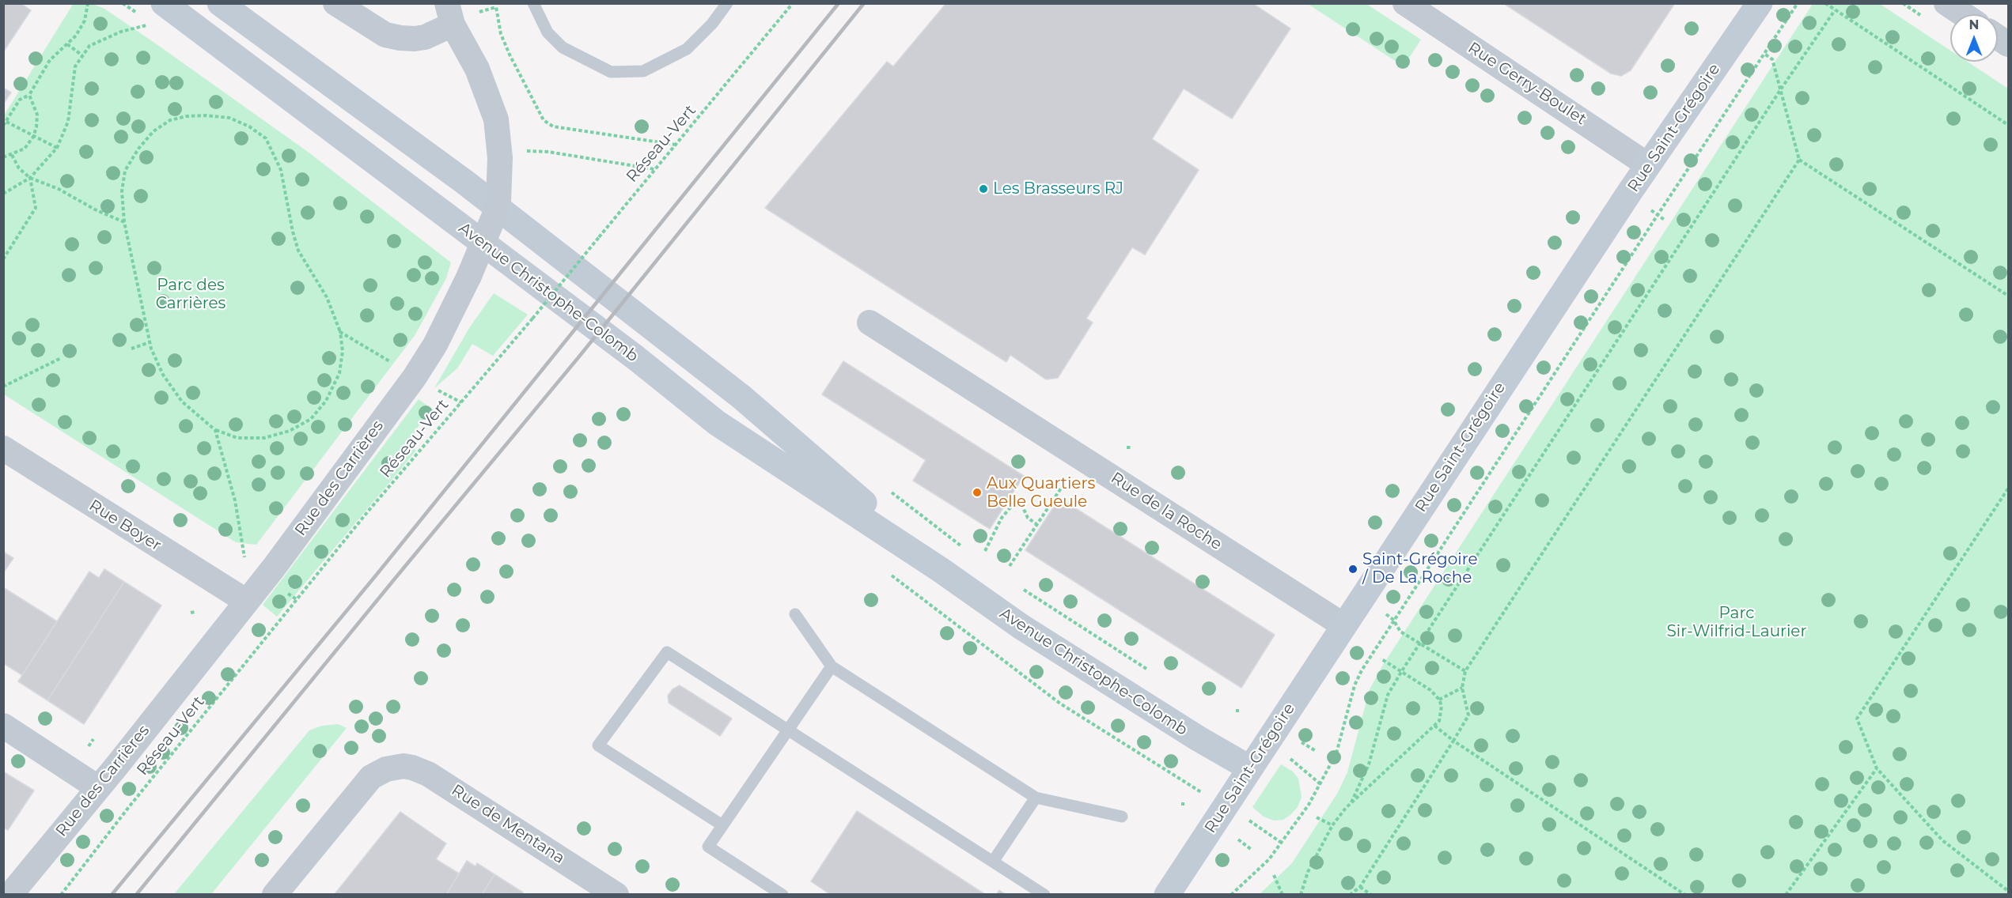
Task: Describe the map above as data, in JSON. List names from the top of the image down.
{
  "streets": {
    "main road": ["Rue Saint-Grégoire", "Avenue Christophe-Colomb"],
    "street": [
      "Rue Gerry-Boulet",
      "Rue des Carrières",
      "Rue de la Roche",
      "Rue Boyer",
      "Rue de Mentana"
    ],
    "path": ["Réseau-Vert"]
  },
  "crossings": [
    ["Rue Gerry-Boulet", "Rue Saint-Grégoire"],
    ["Rue Saint-Grégoire", "Avenue Christophe-Colomb"],
    ["Rue Saint-Grégoire", "Rue de la Roche"],
    ["Rue des Carrières", "Rue Boyer"]
  ],
  "parks": ["Parc des Carrières", "Parc Sir-Wilfrid-Laurier"],
  "places": ["Les Brasseurs RJ", "Aux Quartiers Belle Gueule", "Saint-Grégoire / De La Roche"],
  "north": "top"
}
